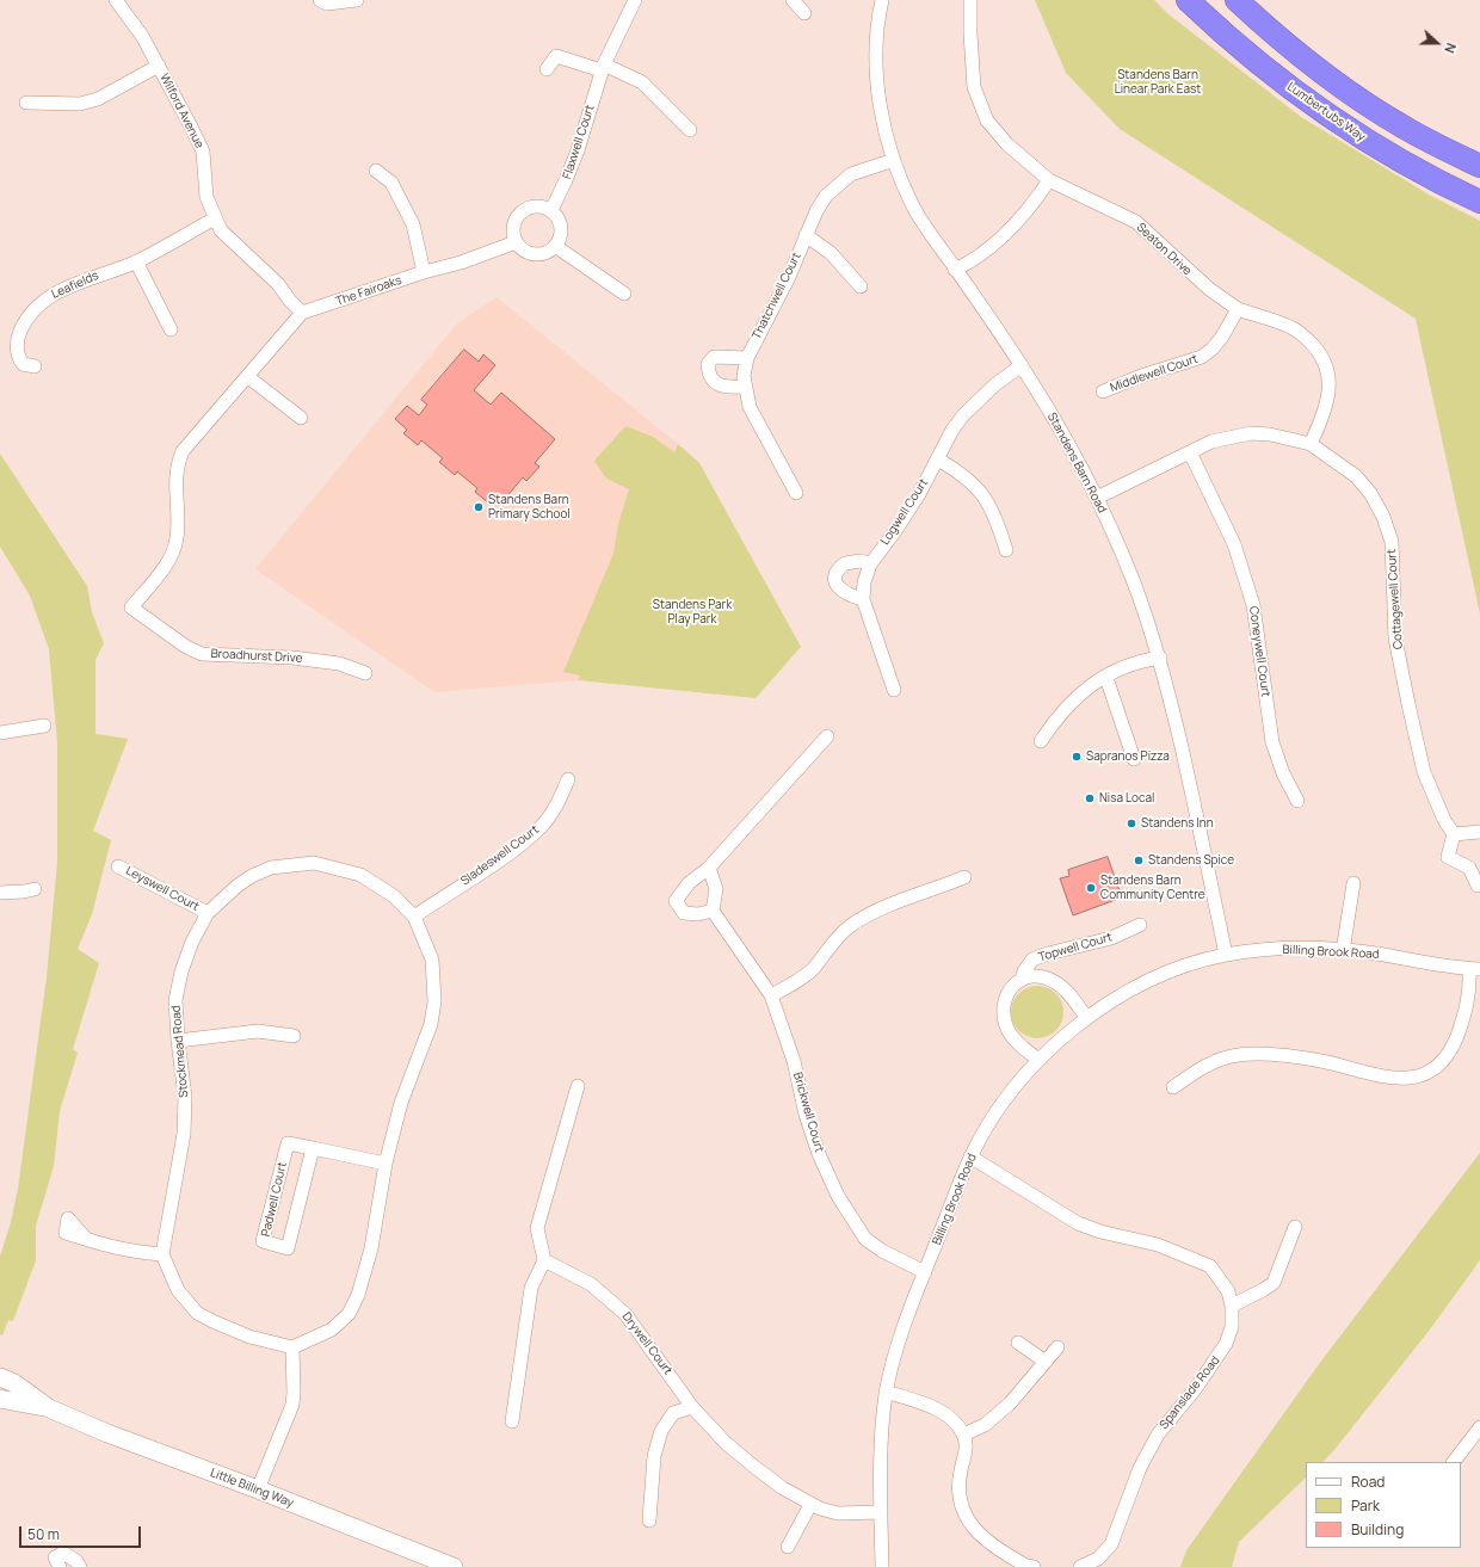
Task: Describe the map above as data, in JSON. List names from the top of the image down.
{
  "streets": {
    "highway": ["Lumbertubs Way"],
    "street": [
      "Wilford Avenue",
      "Flaxwell Court",
      "Seaton Drive",
      "Leafields",
      "The Fairoaks",
      "Thatchwell Court",
      "Middlewell Court",
      "Standens Barn Road",
      "Logwell Court",
      "Cottagewell Court",
      "Coneywell Court",
      "Broadhurst Drive",
      "Sladeswell Court",
      "Leyswell Court",
      "Topwell Court",
      "Billing Brook Road",
      "Stockmead Road",
      "Brickwell Court",
      "Padwell Court",
      "Drywell Court",
      "Spanslade Road",
      "Little Billing Way"
    ]
  },
  "crossings": [
    ["Wilford Avenue", "Leafields"],
    ["Wilford Avenue", "The Fairoaks"],
    ["Flaxwell Court", "The Fairoaks"],
    ["Seaton Drive", "Middlewell Court"],
    ["Seaton Drive", "Cottagewell Court"],
    ["Thatchwell Court", "Standens Barn Road"],
    ["Standens Barn Road", "Logwell Court"],
    ["Standens Barn Road", "Cottagewell Court"],
    ["Standens Barn Road", "Billing Brook Road"],
    ["Cottagewell Court", "Coneywell Court"],
    ["Sladeswell Court", "Stockmead Road"],
    ["Leyswell Court", "Stockmead Road"],
    ["Topwell Court", "Billing Brook Road"],
    ["Billing Brook Road", "Brickwell Court"],
    ["Billing Brook Road", "Drywell Court"],
    ["Billing Brook Road", "Spanslade Road"],
    ["Stockmead Road", "Padwell Court"]
  ],
  "parks": ["Standens Barn Linear Park East", "Standens Park Play Park"],
  "places": [
    "Standens Barn Primary School",
    "Sapranos Pizza",
    "Nisa Local",
    "Standens Inn",
    "Standens Spice",
    "Standens Barn Community Centre"
  ],
  "legend": ["Road", "Park", "Building"],
  "scale_bar": "50 m",
  "north": "right"
}
